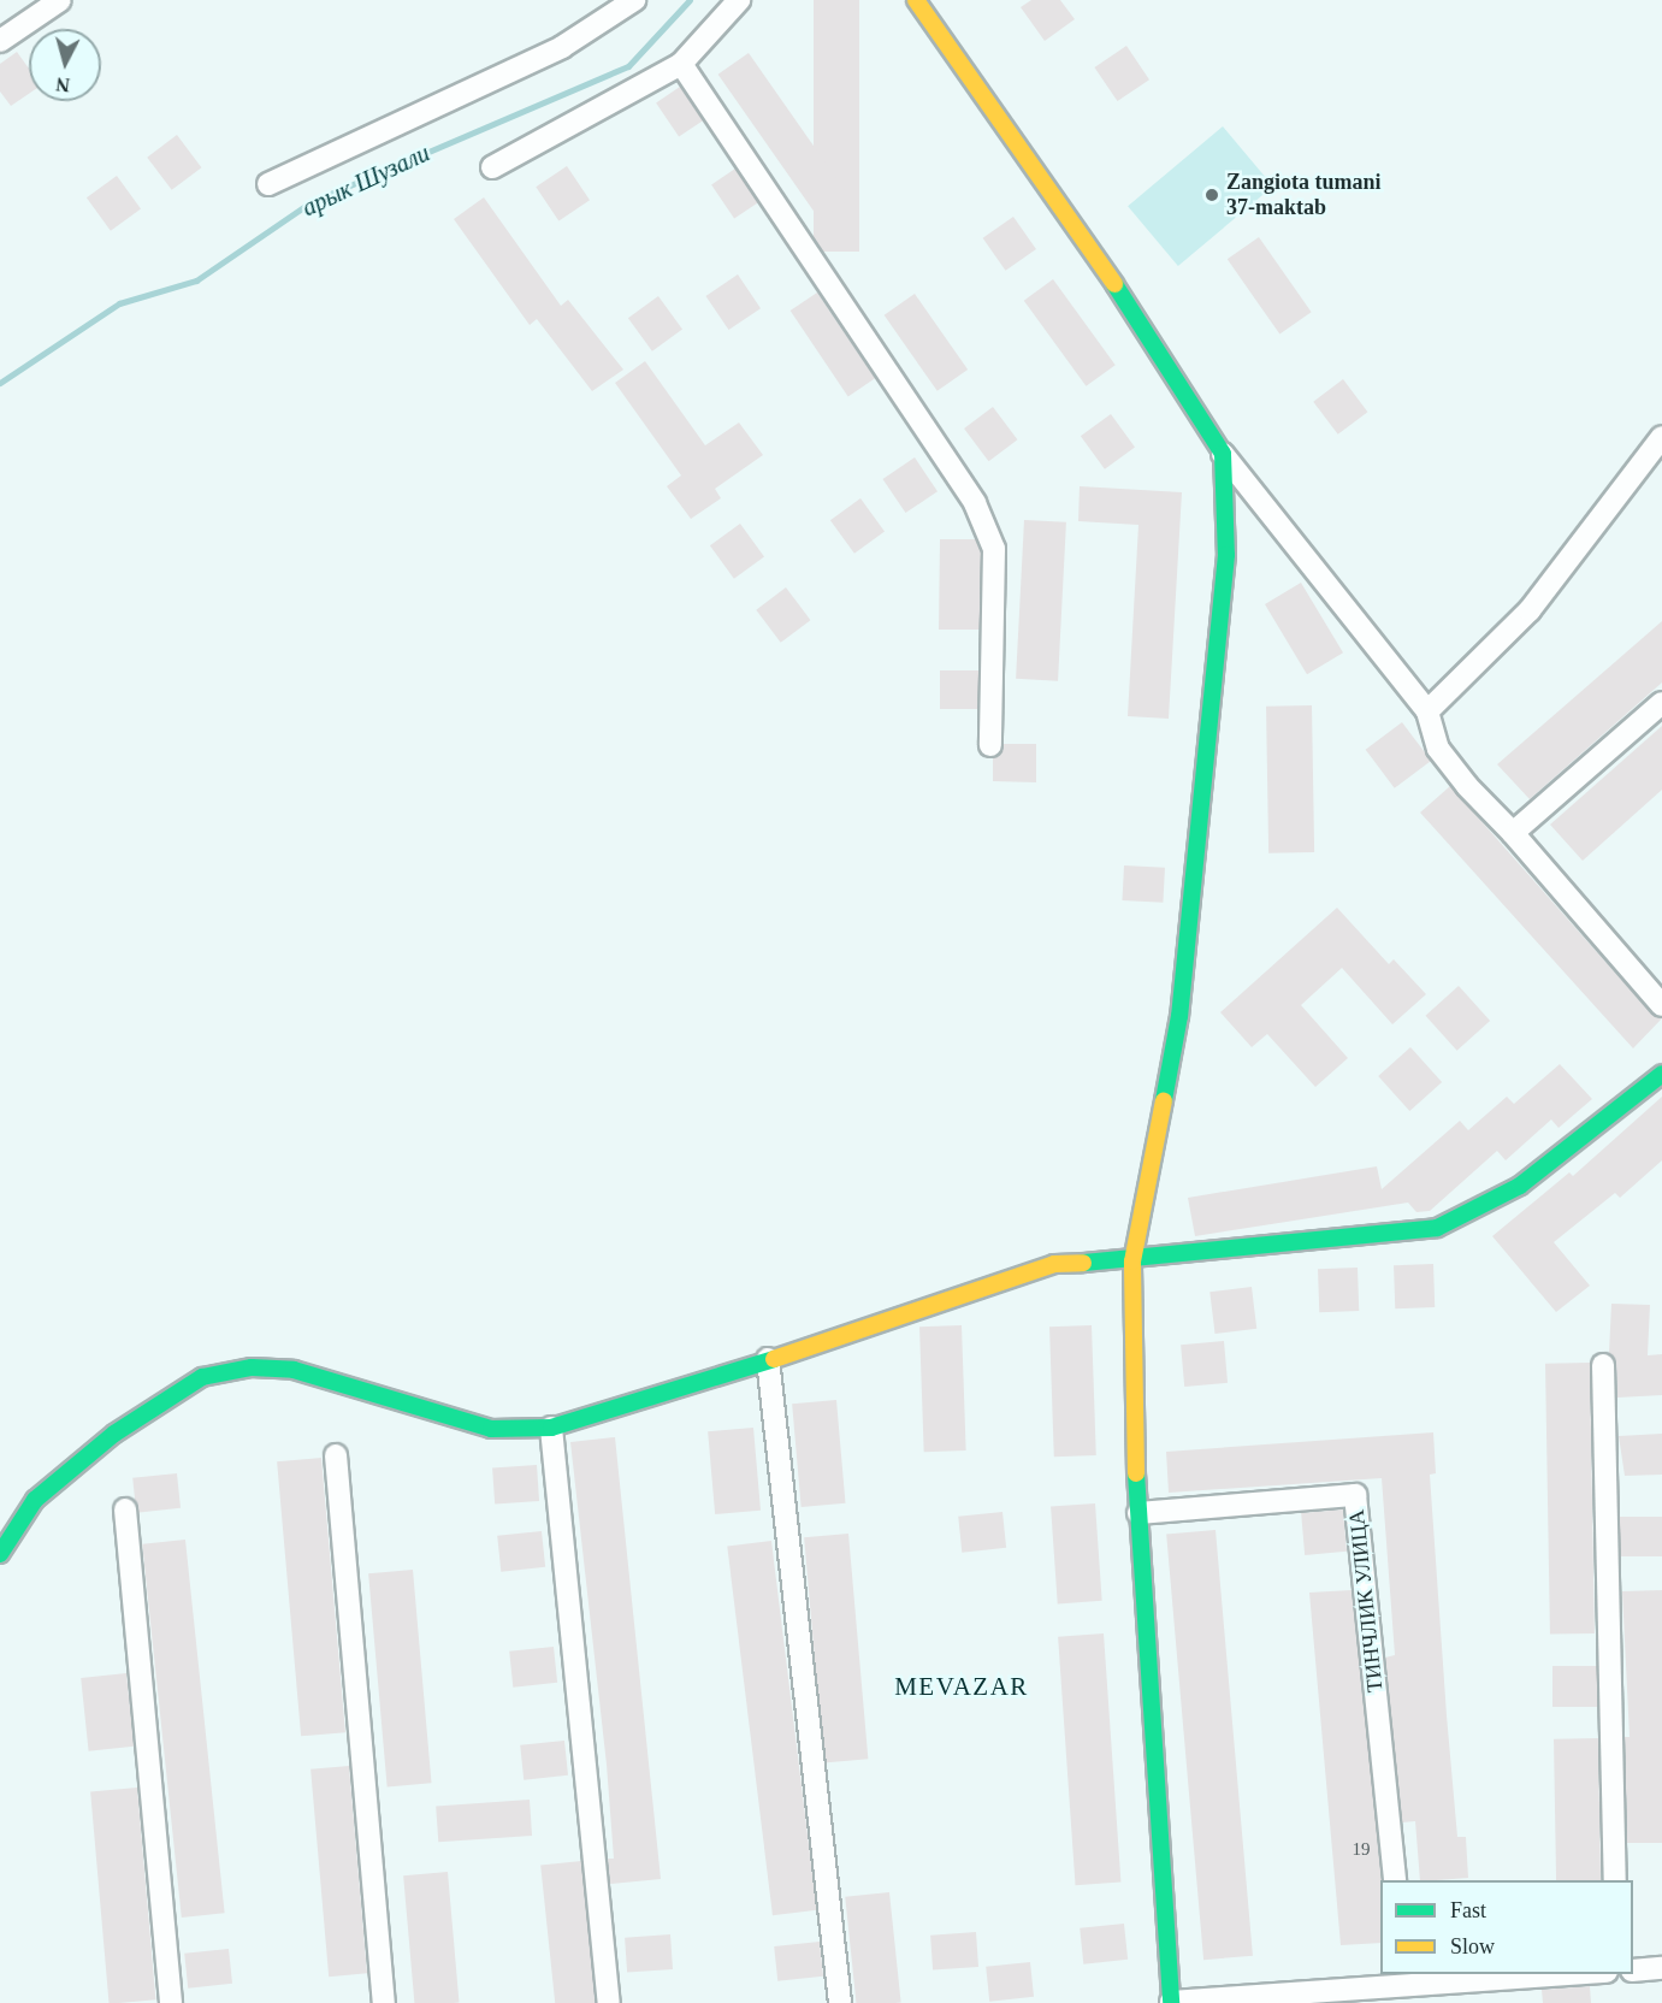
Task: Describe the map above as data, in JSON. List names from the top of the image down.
{
  "streets": {
    "street": ["ТИНЧЛИК УЛИЦА"]
  },
  "districts": ["MEVAZAR"],
  "water": ["арык Шузали"],
  "places": ["Zangiota tumani 37-maktab"],
  "house_numbers": ["19"],
  "legend": ["Fast", "Slow"],
  "north": "bottom"
}
